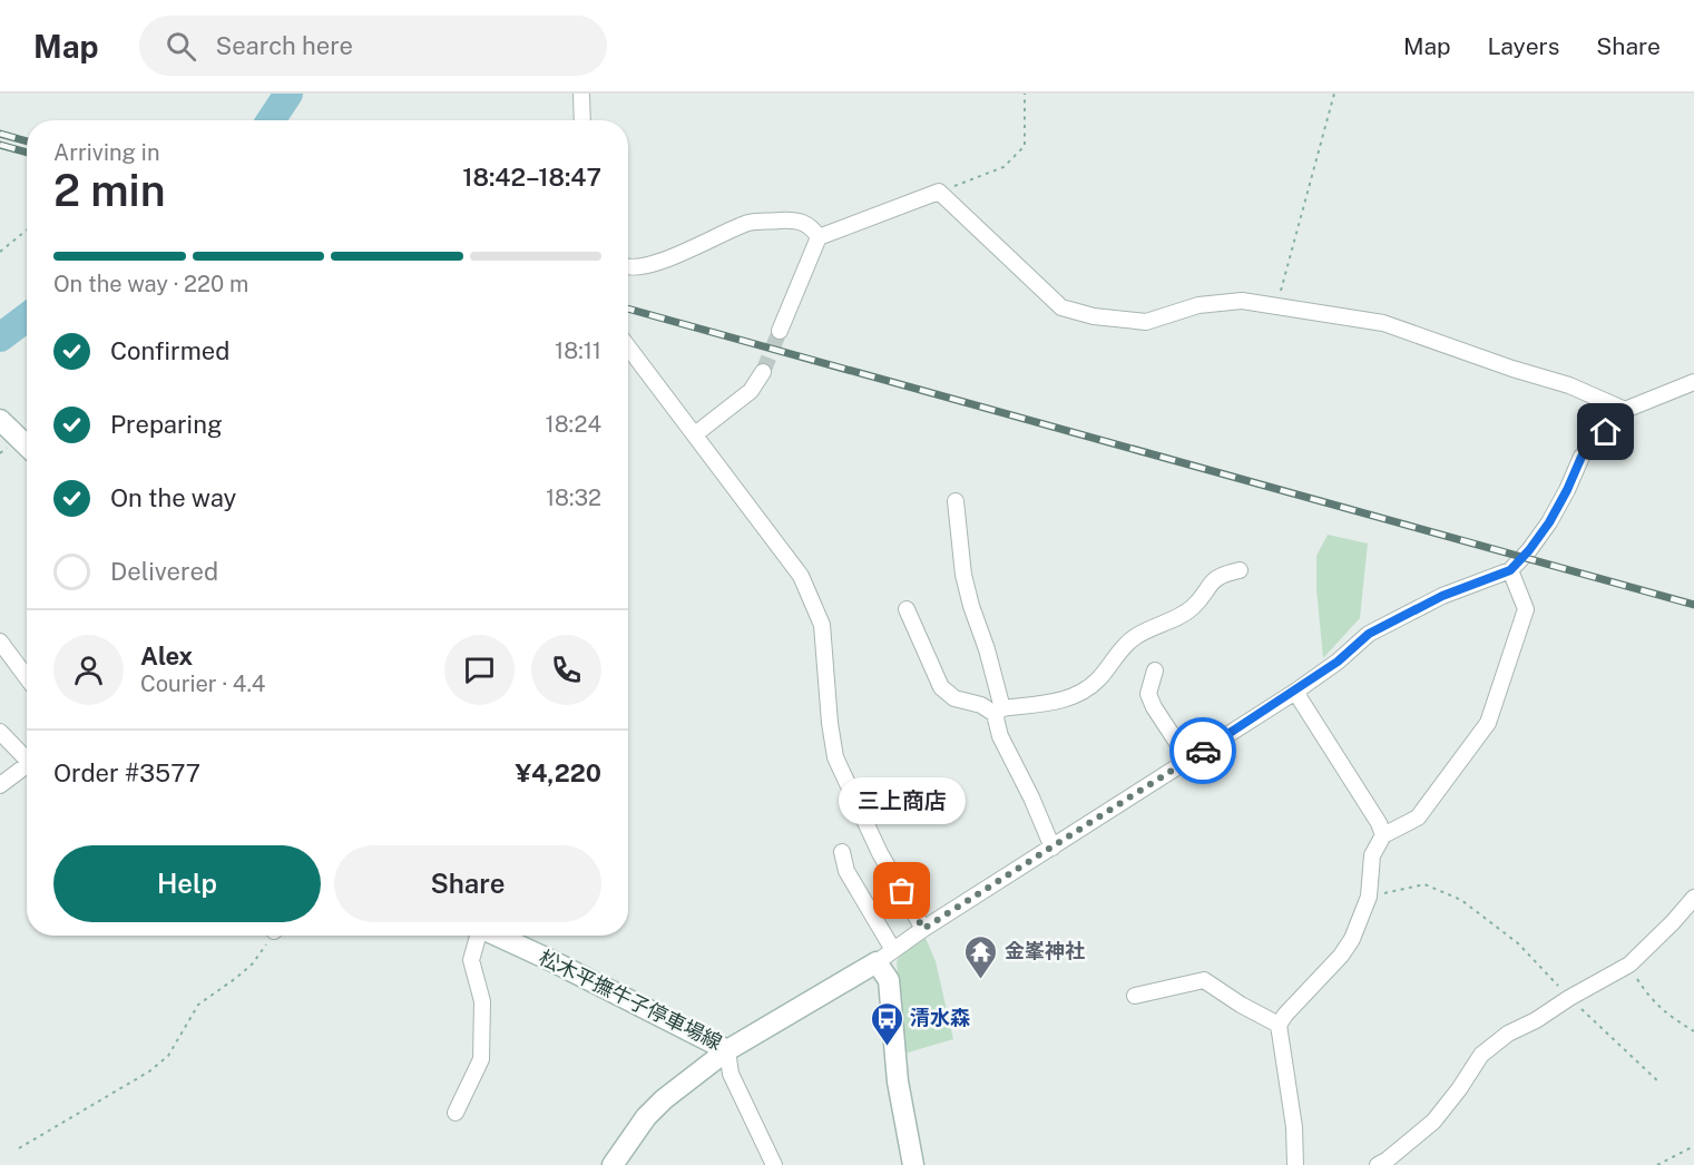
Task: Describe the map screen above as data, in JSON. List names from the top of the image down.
{
  "streets": {
    "main road": ["松木平撫牛子停車場線"]
  },
  "places": {
    "other": ["三上商店"],
    "temple": ["金峯神社"],
    "bus stop": ["清水森"]
  },
  "page": {
    "header": "Map",
    "search": "Search here",
    "nav": ["Map", "Layers", "Share"],
    "heading": ["2 min", "Arriving in", "18:42–18:47"],
    "panel": [
      "Alex",
      "Courier · 4.4",
      "Order #3577",
      "¥4,220"
    ],
    "bar": "On the way · 220 m",
    "list": [
      ["Confirmed", "18:11"],
      ["Preparing", "18:24"],
      ["On the way", "18:32"],
      "Delivered"
    ],
    "bubble": "三上商店",
    "buttons": ["Help", "Share"]
  }
}
